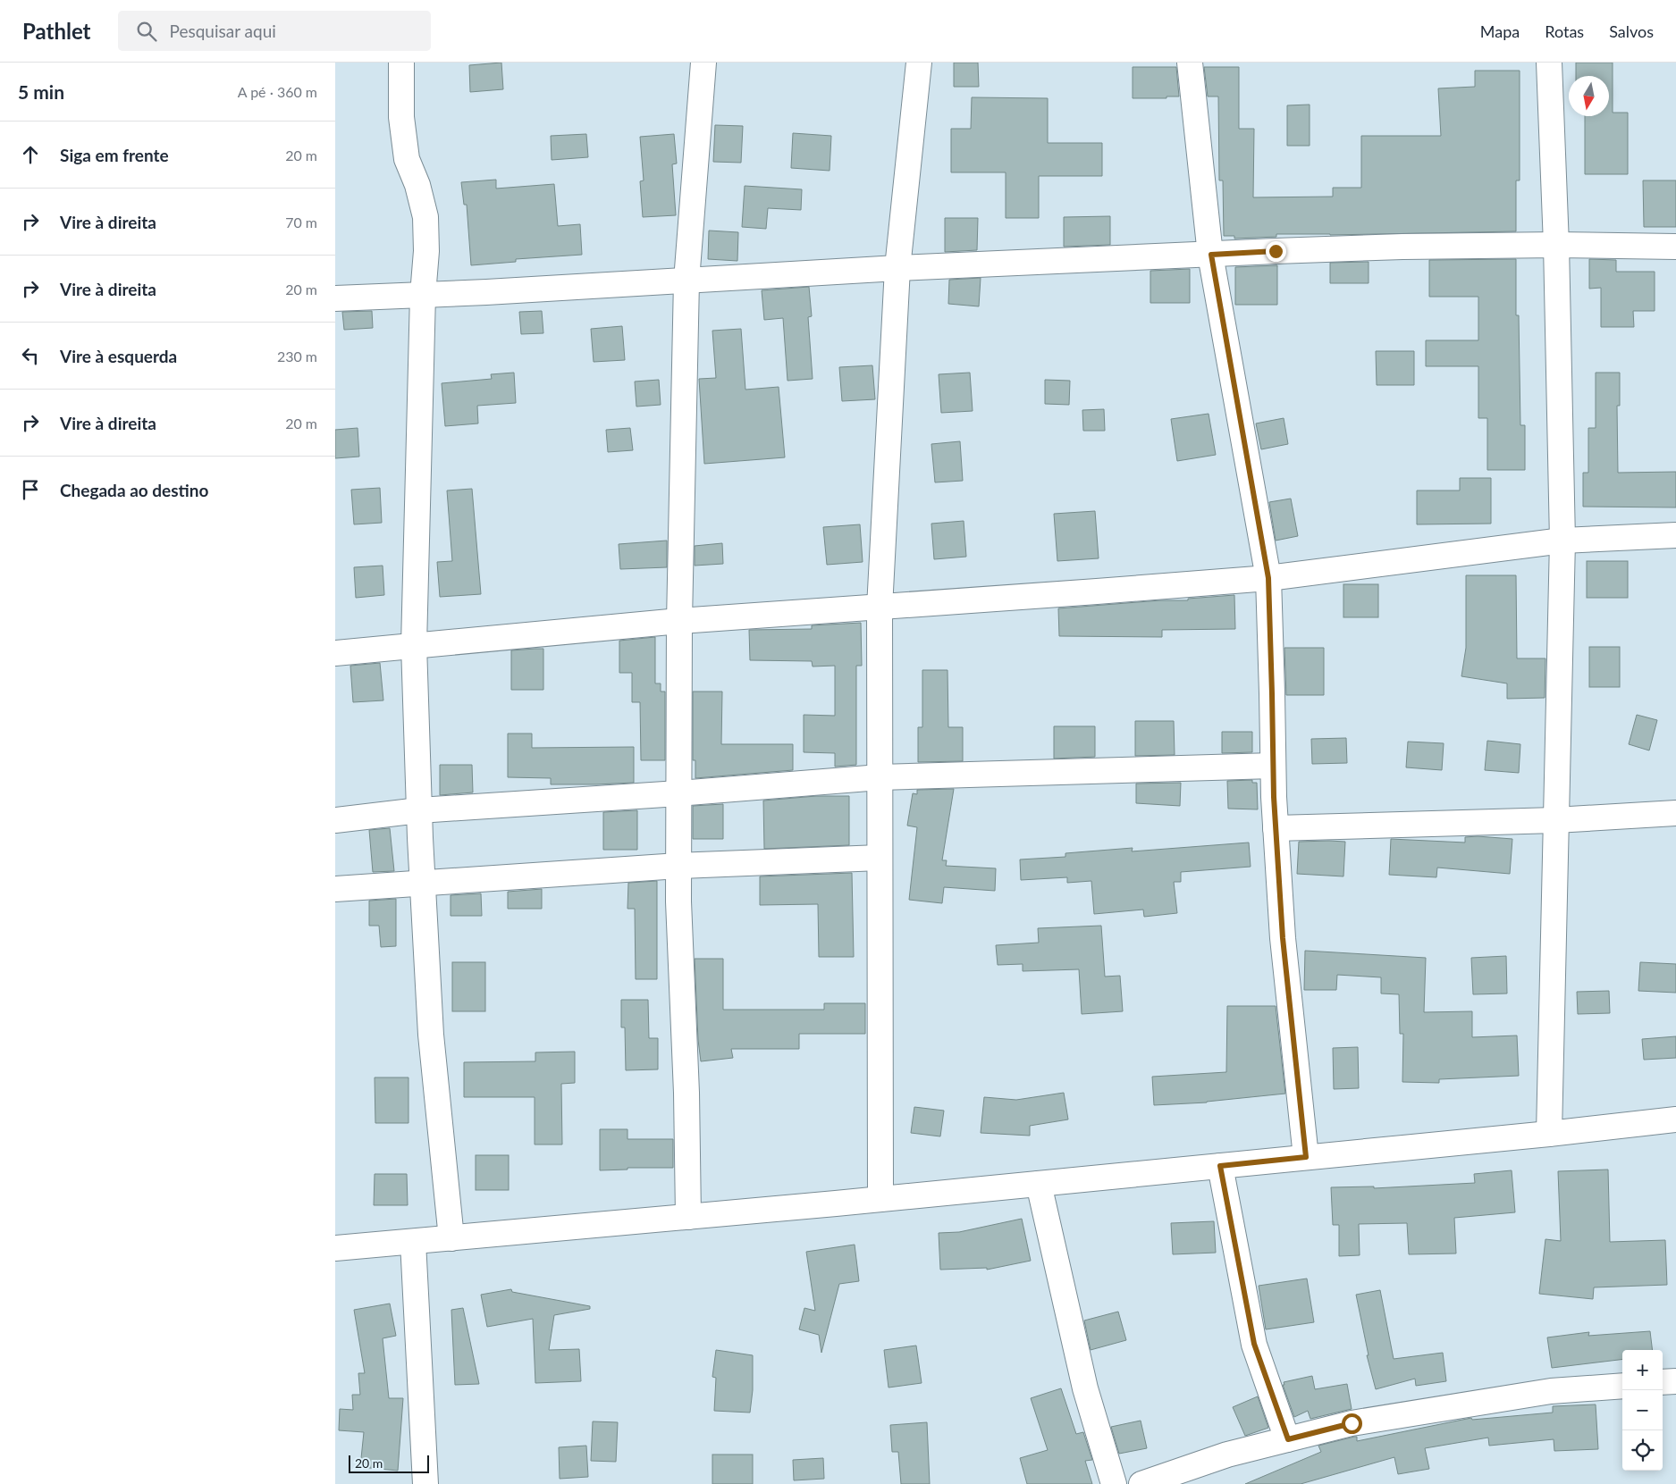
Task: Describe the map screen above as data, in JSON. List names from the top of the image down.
{
  "scale_bar": "20 m",
  "north": "bottom",
  "page": {
    "header": "Pathlet",
    "search": "Pesquisar aqui",
    "nav": ["Mapa", "Rotas", "Salvos"],
    "heading": ["5 min", "A pé · 360 m"],
    "list": [
      ["Siga em frente", "20 m"],
      ["Vire à direita", "70 m"],
      ["Vire à direita", "20 m"],
      ["Vire à esquerda", "230 m"],
      ["Vire à direita", "20 m"],
      "Chegada ao destino"
    ],
    "map_buttons": ["+", "−"],
    "scale": "20 m"
  }
}
